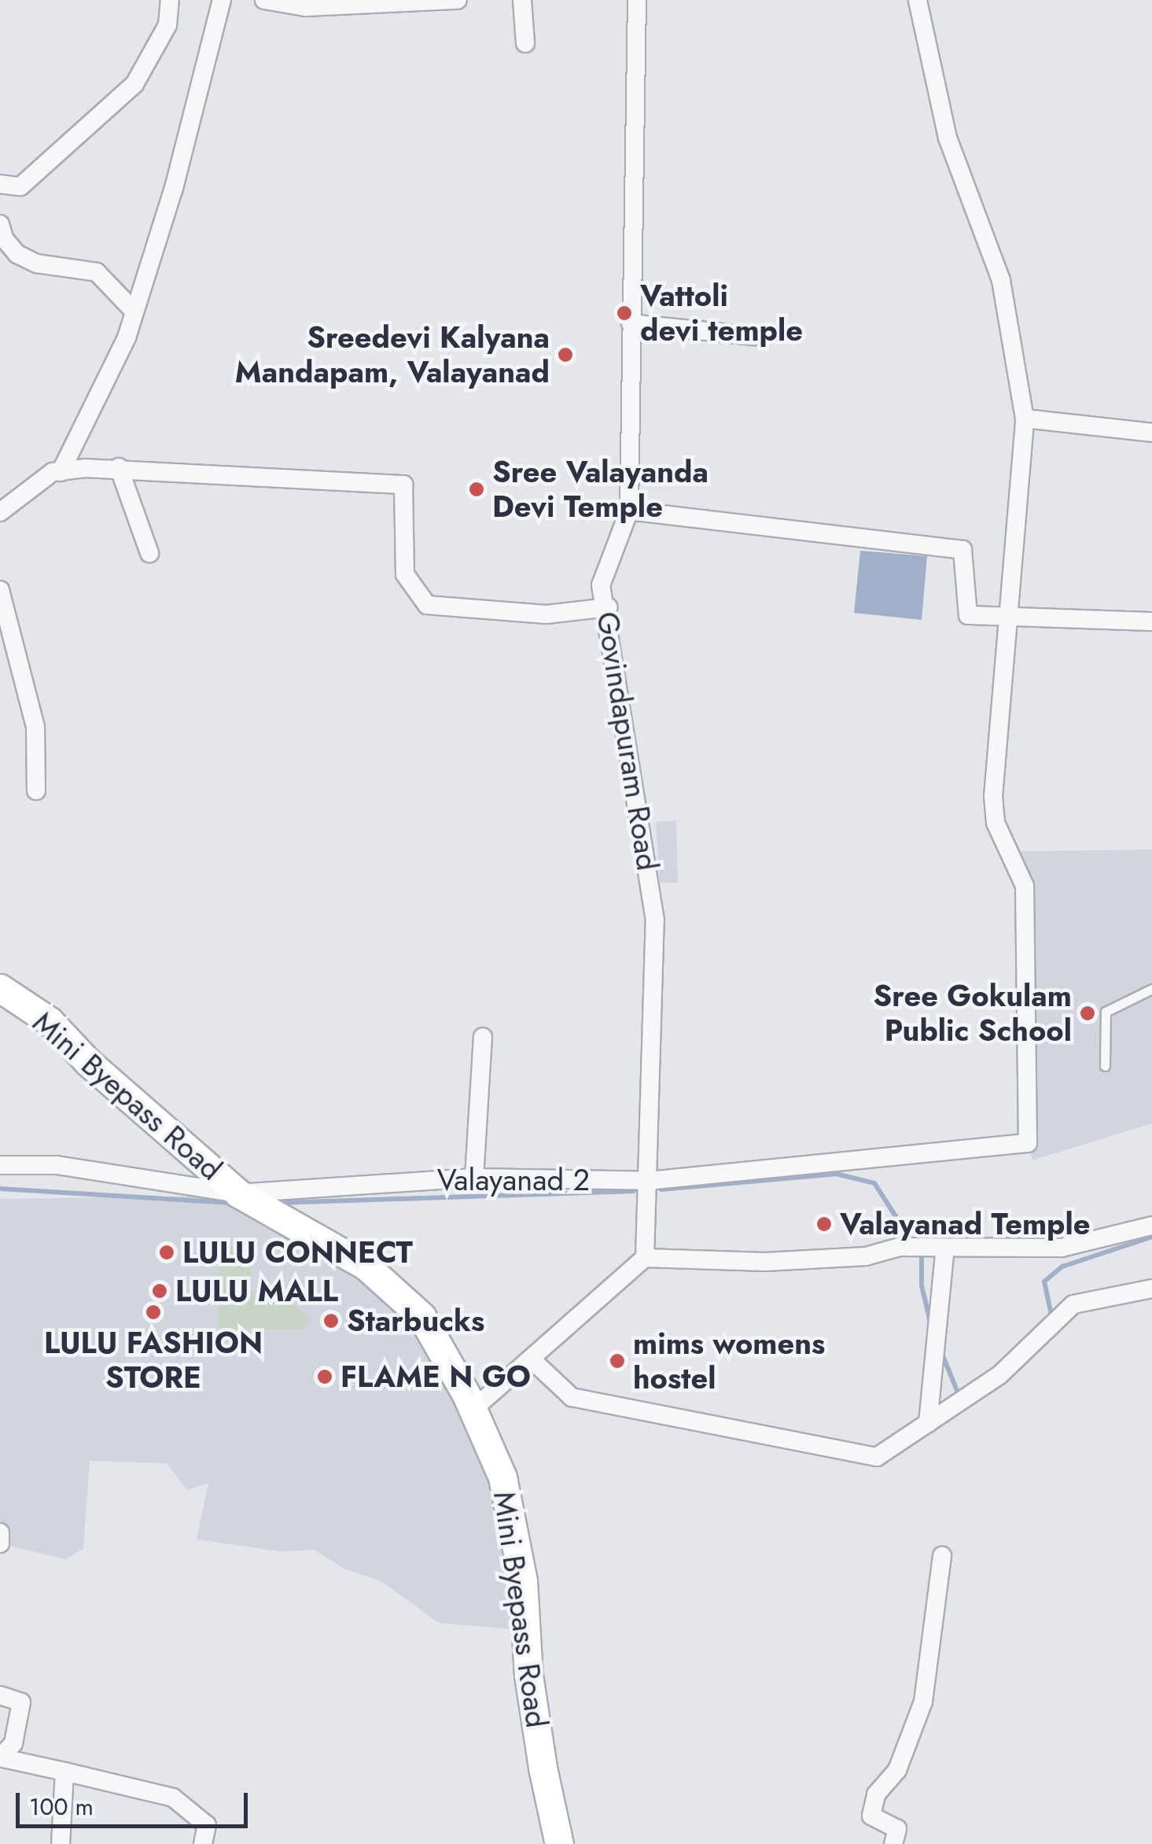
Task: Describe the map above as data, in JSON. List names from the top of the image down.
{
  "streets": {
    "main road": ["Mini Byepass Road"],
    "street": ["Govindapuram Road", "Valayanad 2"]
  },
  "crossings": [
    ["Govindapuram Road", "Valayanad 2"],
    ["Mini Byepass Road", "Valayanad 2"]
  ],
  "places": [
    "Vattoli devi temple",
    "Sreedevi Kalyana Mandapam, Valayanad",
    "Sree Valayanda Devi Temple",
    "Sree Gokulam Public School",
    "Valayanad Temple",
    "LULU CONNECT",
    "LULU MALL",
    "LULU FASHION STORE",
    "Starbucks",
    "mims womens hostel",
    "FLAME N GO"
  ],
  "scale_bar": "100 m"
}
